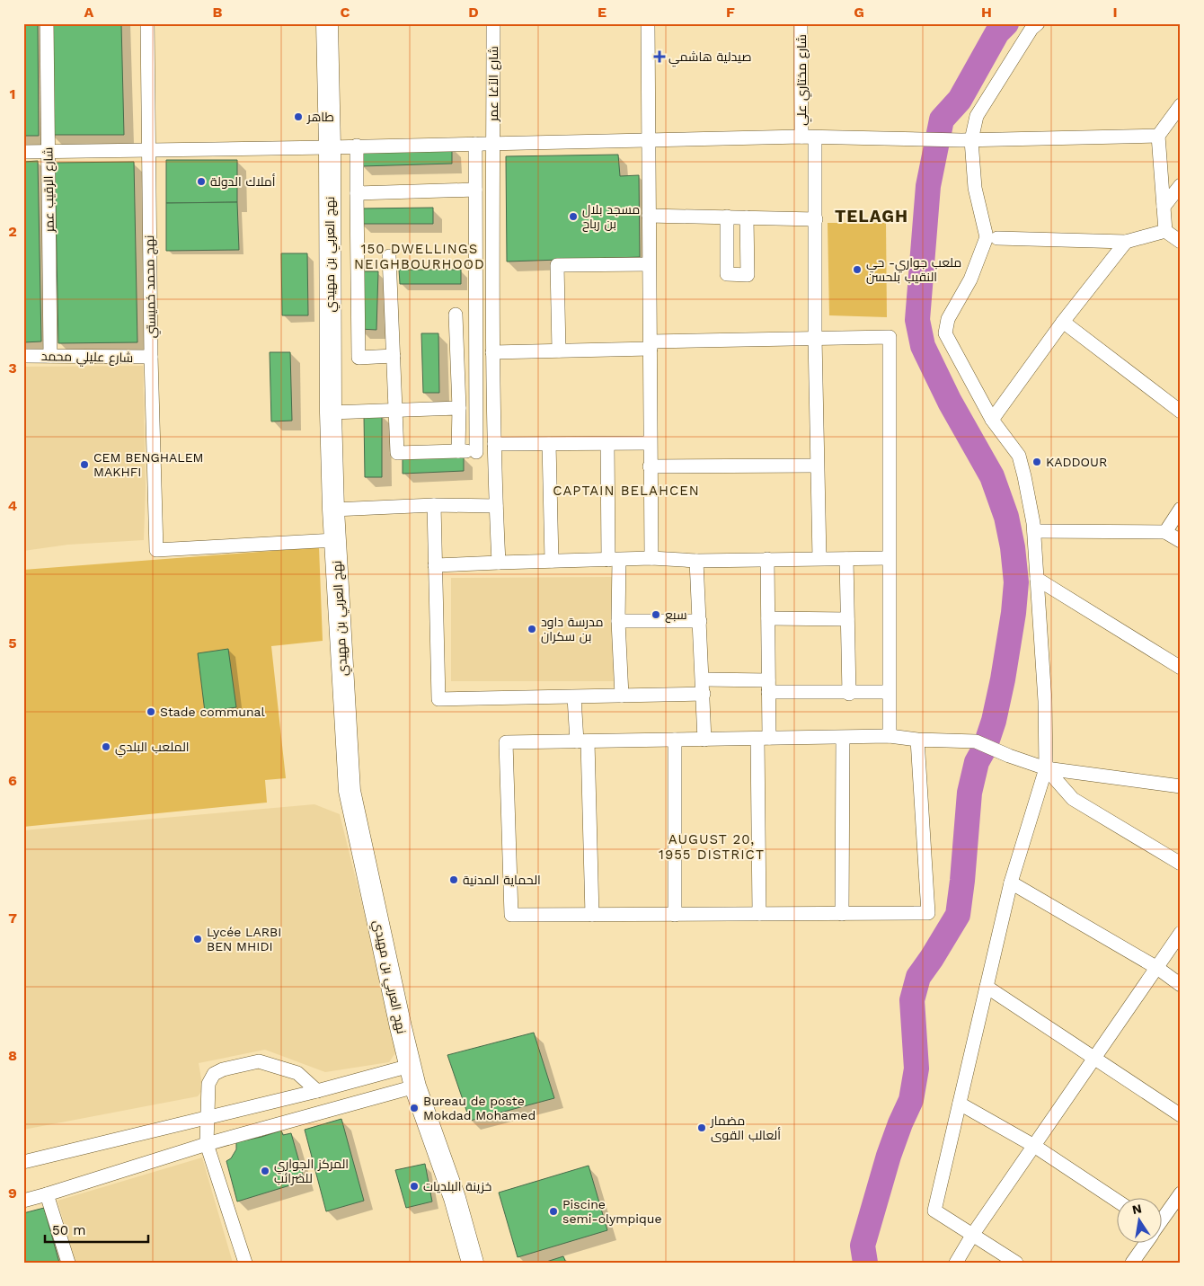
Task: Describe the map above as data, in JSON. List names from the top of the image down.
{
  "streets": {
    "main road": ["نهج العربي بن مهيدي"],
    "street": [
      "شارع مختاري علي",
      "شارع الآغا عمر",
      "شارع الرقيب عمر",
      "نهج محمد خميستي",
      "شارع عليلي محمد"
    ]
  },
  "crossings": [
    ["شارع الرقيب عمر", "شارع عليلي محمد"],
    ["نهج العربي بن مهيدي", "نهج محمد خميستي"],
    ["نهج محمد خميستي", "شارع عليلي محمد"]
  ],
  "districts": [
    "TELAGH",
    "150 DWELLINGS NEIGHBOURHOOD",
    "CAPTAIN BELAHCEN",
    "AUGUST 20, 1955 DISTRICT"
  ],
  "places": {
    "health": ["صيدلية هاشمي"],
    "other": [
      "طاهر",
      "أملاك الدولة",
      "مسجد بلال بن رباح",
      "ملعب جواري- حي النقيب بلحسن",
      "KADDOUR",
      "CEM BENGHALEM MAKHFI",
      "سبع",
      "مدرسة داود بن سكران",
      "Stade communal",
      "الملعب البلدي",
      "الحماية المدنية",
      "Lycée LARBI BEN MHIDI",
      "Bureau de poste Mokdad Mohamed",
      "مضمار ألعالب القوى",
      "المركز الجواري للضرائب",
      "خزينة البلديات",
      "Piscine semi-olympique"
    ]
  },
  "scale_bar": "50 m",
  "north": "top",
  "grid": {
    "columns": [
      "A",
      "B",
      "C",
      "D",
      "E",
      "F",
      "G",
      "H",
      "I"
    ],
    "rows": [
      "1",
      "2",
      "3",
      "4",
      "5",
      "6",
      "7",
      "8",
      "9"
    ]
  }
}
